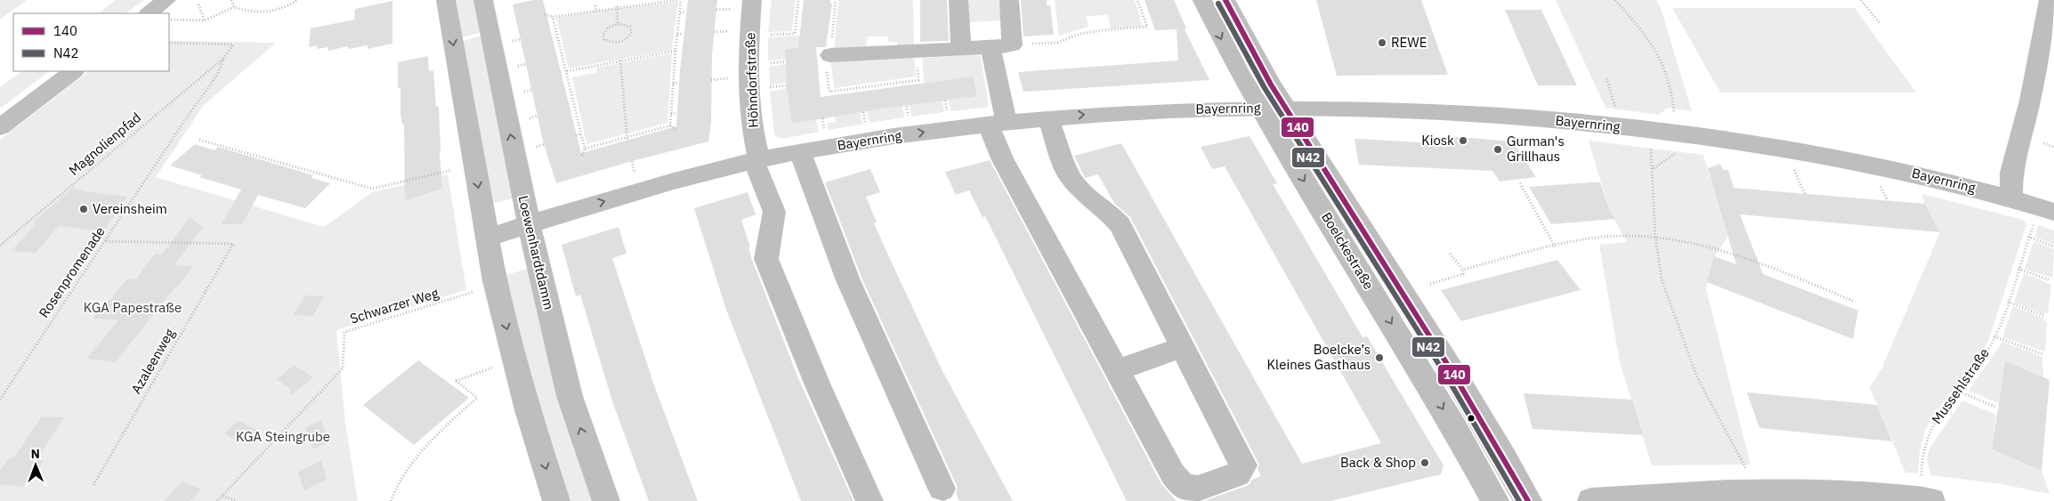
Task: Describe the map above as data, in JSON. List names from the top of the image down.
{
  "streets": {
    "street": [
      "Höhndorfstraße",
      "Bayernring",
      "Boelckestraße",
      "Loewenhardtdamm"
    ],
    "path": [
      "Magnolienpfad",
      "Rosenpromenade",
      "Schwarzer Weg",
      "Azaleenweg",
      "Mussehlstraße"
    ]
  },
  "crossings": [
    ["Höhndorfstraße", "Bayernring"],
    ["Bayernring", "Boelckestraße"],
    ["Bayernring", "Loewenhardtdamm"],
    ["Bayernring", "Mussehlstraße"],
    ["Magnolienpfad", "Rosenpromenade"],
    ["Rosenpromenade", "Azaleenweg"]
  ],
  "one_way": ["Bayernring"],
  "parks": ["KGA Papestraße", "KGA Steingrube"],
  "places": [
    "REWE",
    "Kiosk",
    "Gurman's Grillhaus",
    "Vereinsheim",
    "Boelcke’s Kleines Gasthaus",
    "Back & Shop"
  ],
  "lines": ["transit line 140", "transit line N42"],
  "legend": ["140", "N42"],
  "north": "top"
}
